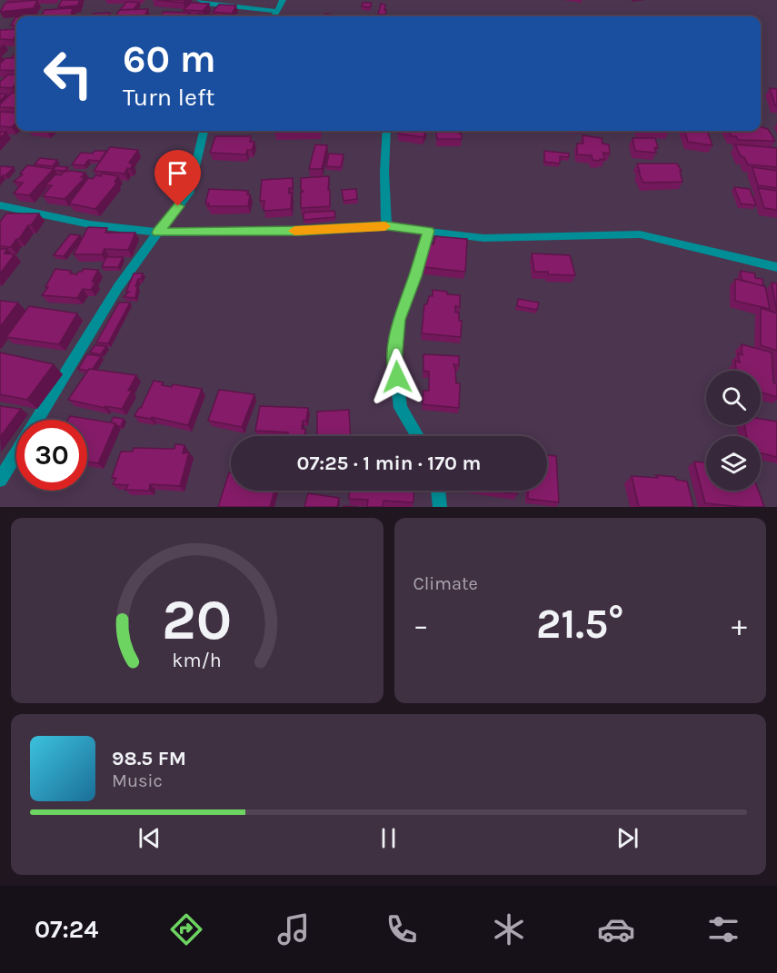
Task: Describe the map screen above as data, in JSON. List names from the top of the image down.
{
  "page": {
    "turn": ["60 m", "Turn left"],
    "limit": "30",
    "trip": "07:25 · 1 min · 170 m",
    "tile": "Climate",
    "heat": ["−", "21.5°", "+"],
    "song": ["98.5 FM", "Music"],
    "tabs": "07:24",
    "gauge": ["20", "km/h"]
  }
}
